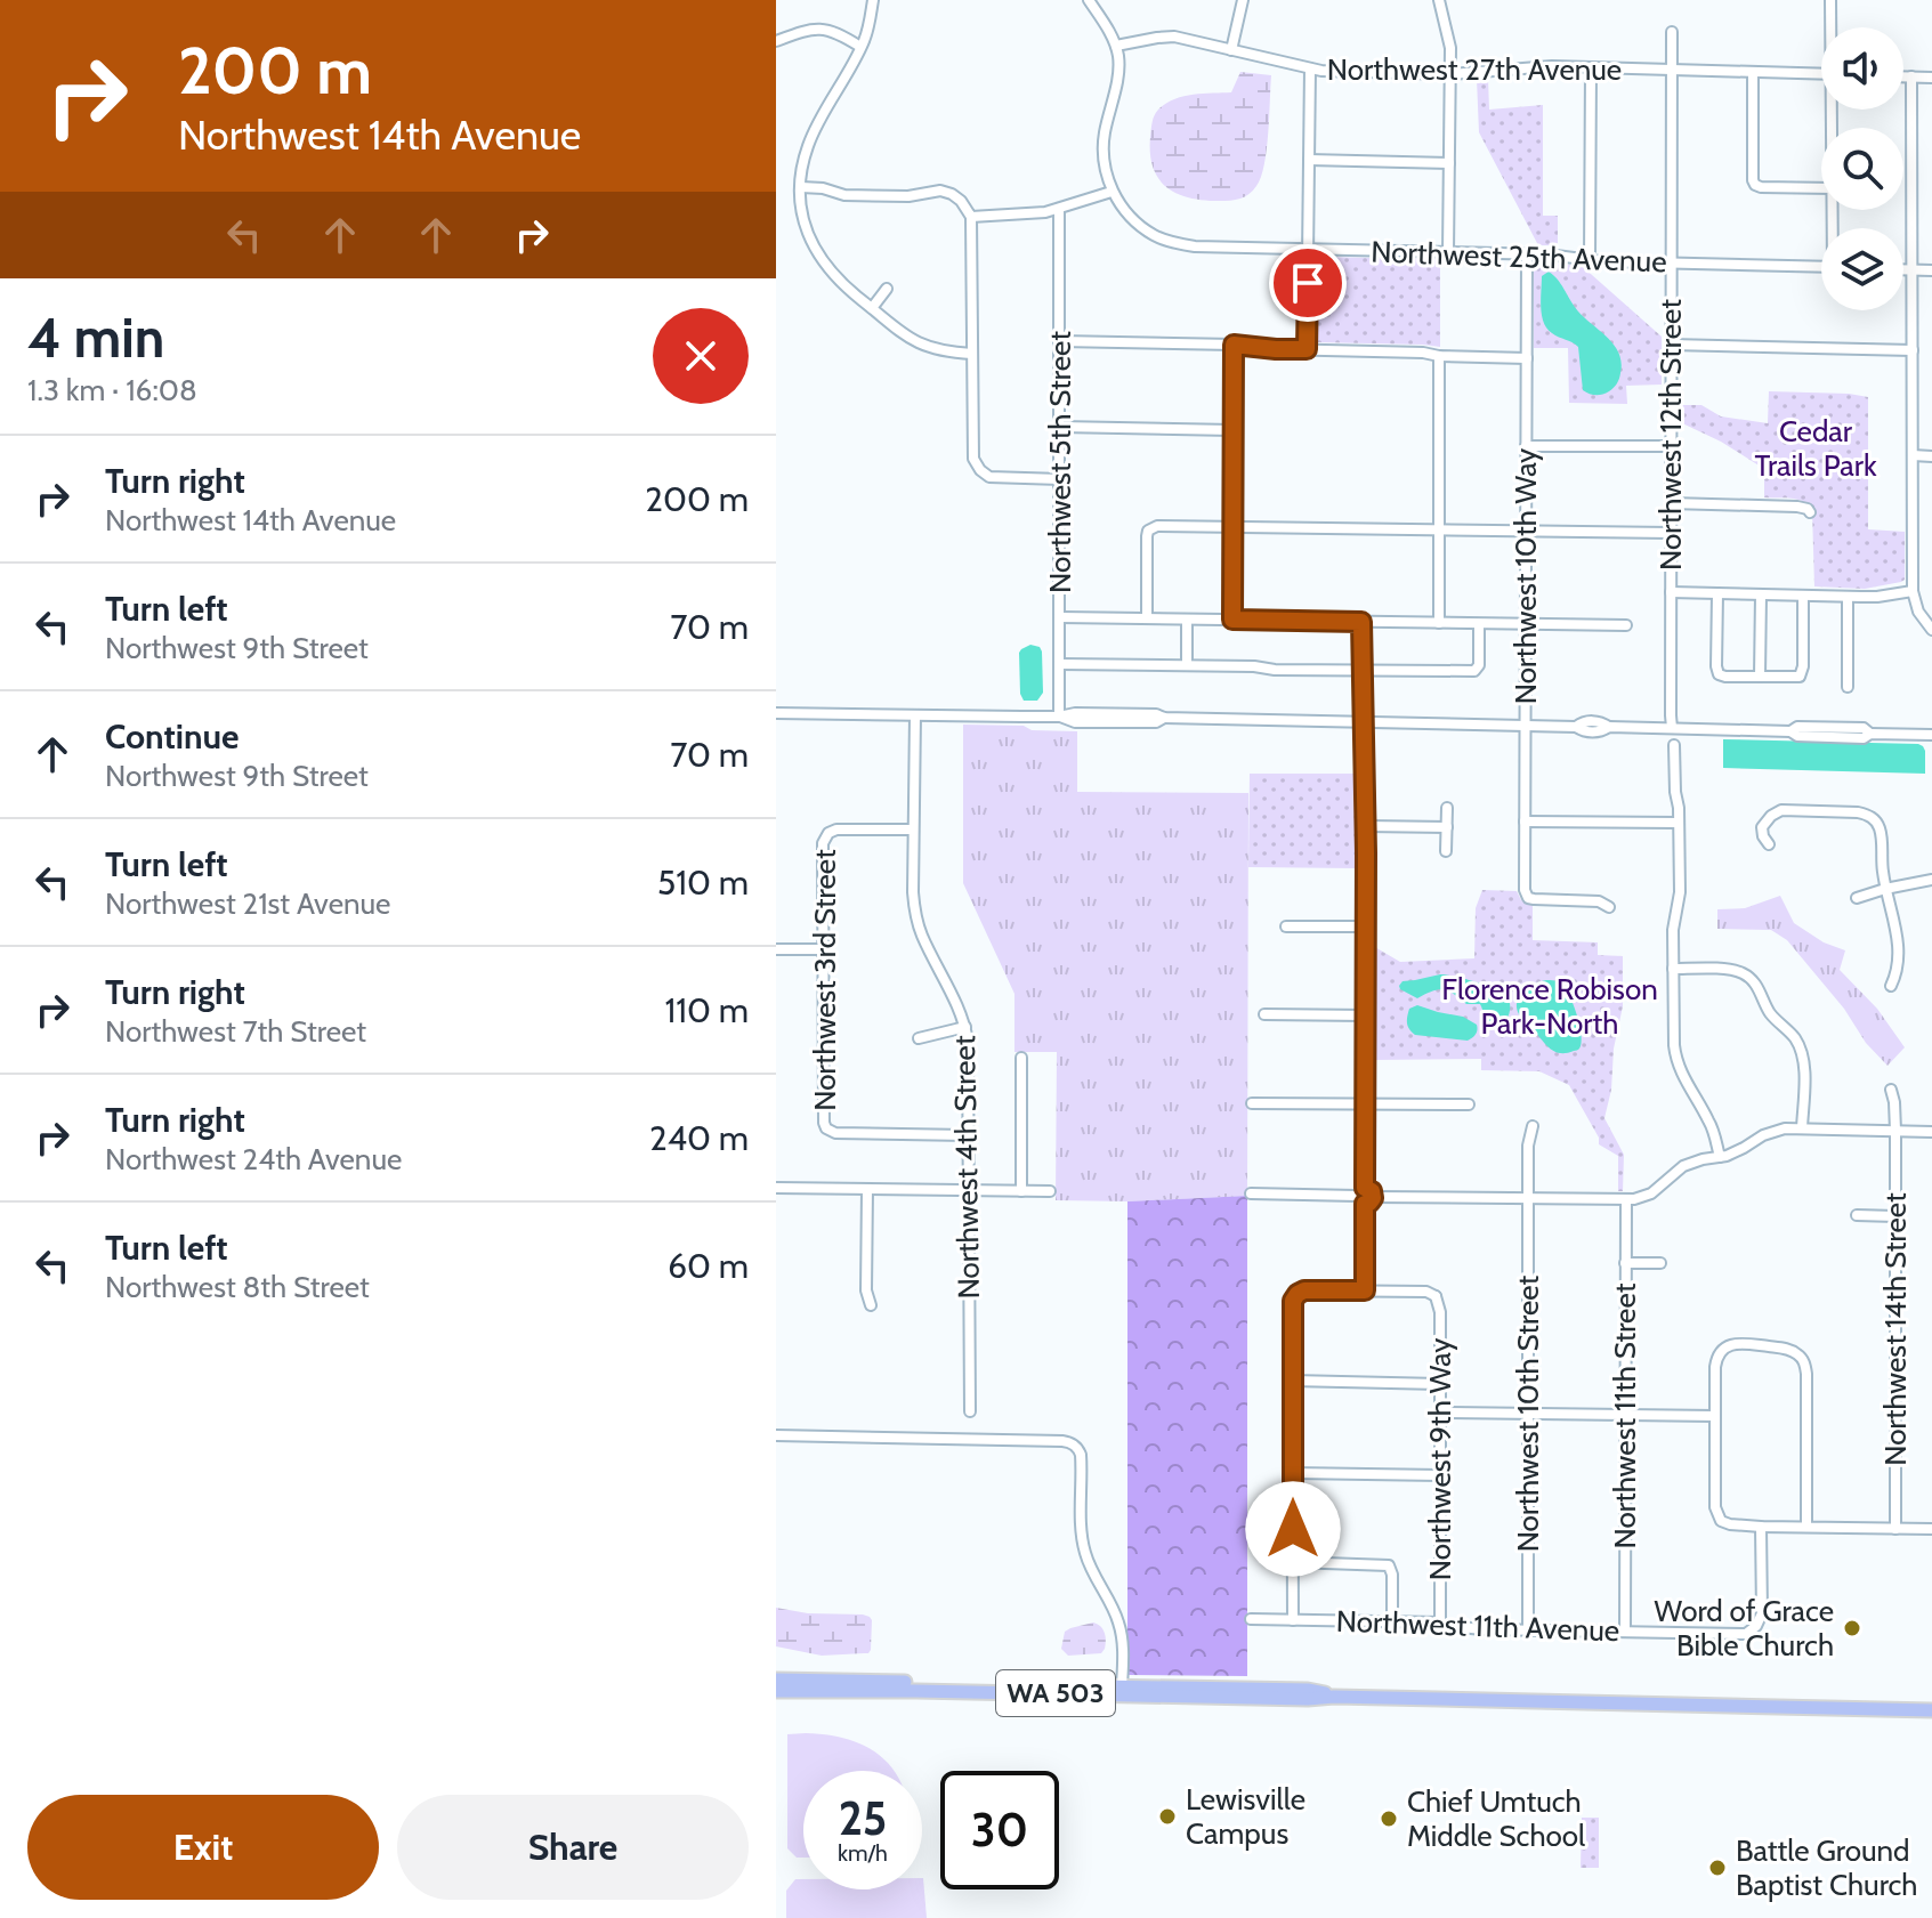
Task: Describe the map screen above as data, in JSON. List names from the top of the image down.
{
  "streets": {
    "main road": ["WA 503"],
    "street": [
      "Northwest 27th Avenue",
      "Northwest 25th Avenue",
      "Northwest 12th Street",
      "Northwest 5th Street",
      "Northwest 10th Way",
      "Northwest 3rd Street",
      "Northwest 4th Street",
      "Northwest 14th Street",
      "Northwest 10th Street",
      "Northwest 11th Street",
      "Northwest 9th Way",
      "Northwest 11th Avenue"
    ]
  },
  "crossings": [
    ["Northwest 27th Avenue", "Northwest 12th Street"],
    ["Northwest 25th Avenue", "Northwest 12th Street"],
    ["Northwest 25th Avenue", "Northwest 10th Way"],
    ["Northwest 3rd Street", "Northwest 4th Street"],
    ["Northwest 10th Street", "Northwest 11th Avenue"],
    ["Northwest 11th Street", "Northwest 11th Avenue"],
    ["Northwest 9th Way", "Northwest 11th Avenue"]
  ],
  "parks": ["Cedar Trails Park", "Florence Robison Park-North"],
  "places": [
    "Word of Grace Bible Church",
    "Lewisville Campus",
    "Chief Umtuch Middle School",
    "Battle Ground Baptist Church"
  ],
  "page": {
    "turn": ["200 m", "Northwest 14th Avenue"],
    "heading": ["4 min", "1.3 km · 16:08"],
    "list": [
      {
        "name": "Turn right",
        "note": "Northwest 14th Avenue",
        "value": "200 m"
      },
      {
        "name": "Turn left",
        "note": "Northwest 9th Street",
        "value": "70 m"
      },
      {
        "name": "Continue",
        "note": "Northwest 9th Street",
        "value": "70 m"
      },
      {
        "name": "Turn left",
        "note": "Northwest 21st Avenue",
        "value": "510 m"
      },
      {
        "name": "Turn right",
        "note": "Northwest 7th Street",
        "value": "110 m"
      },
      {
        "name": "Turn right",
        "note": "Northwest 24th Avenue",
        "value": "240 m"
      },
      {
        "name": "Turn left",
        "note": "Northwest 8th Street",
        "value": "60 m"
      }
    ],
    "speed": "25 km/h",
    "limit": "30",
    "buttons": ["Exit", "Share"]
  }
}
